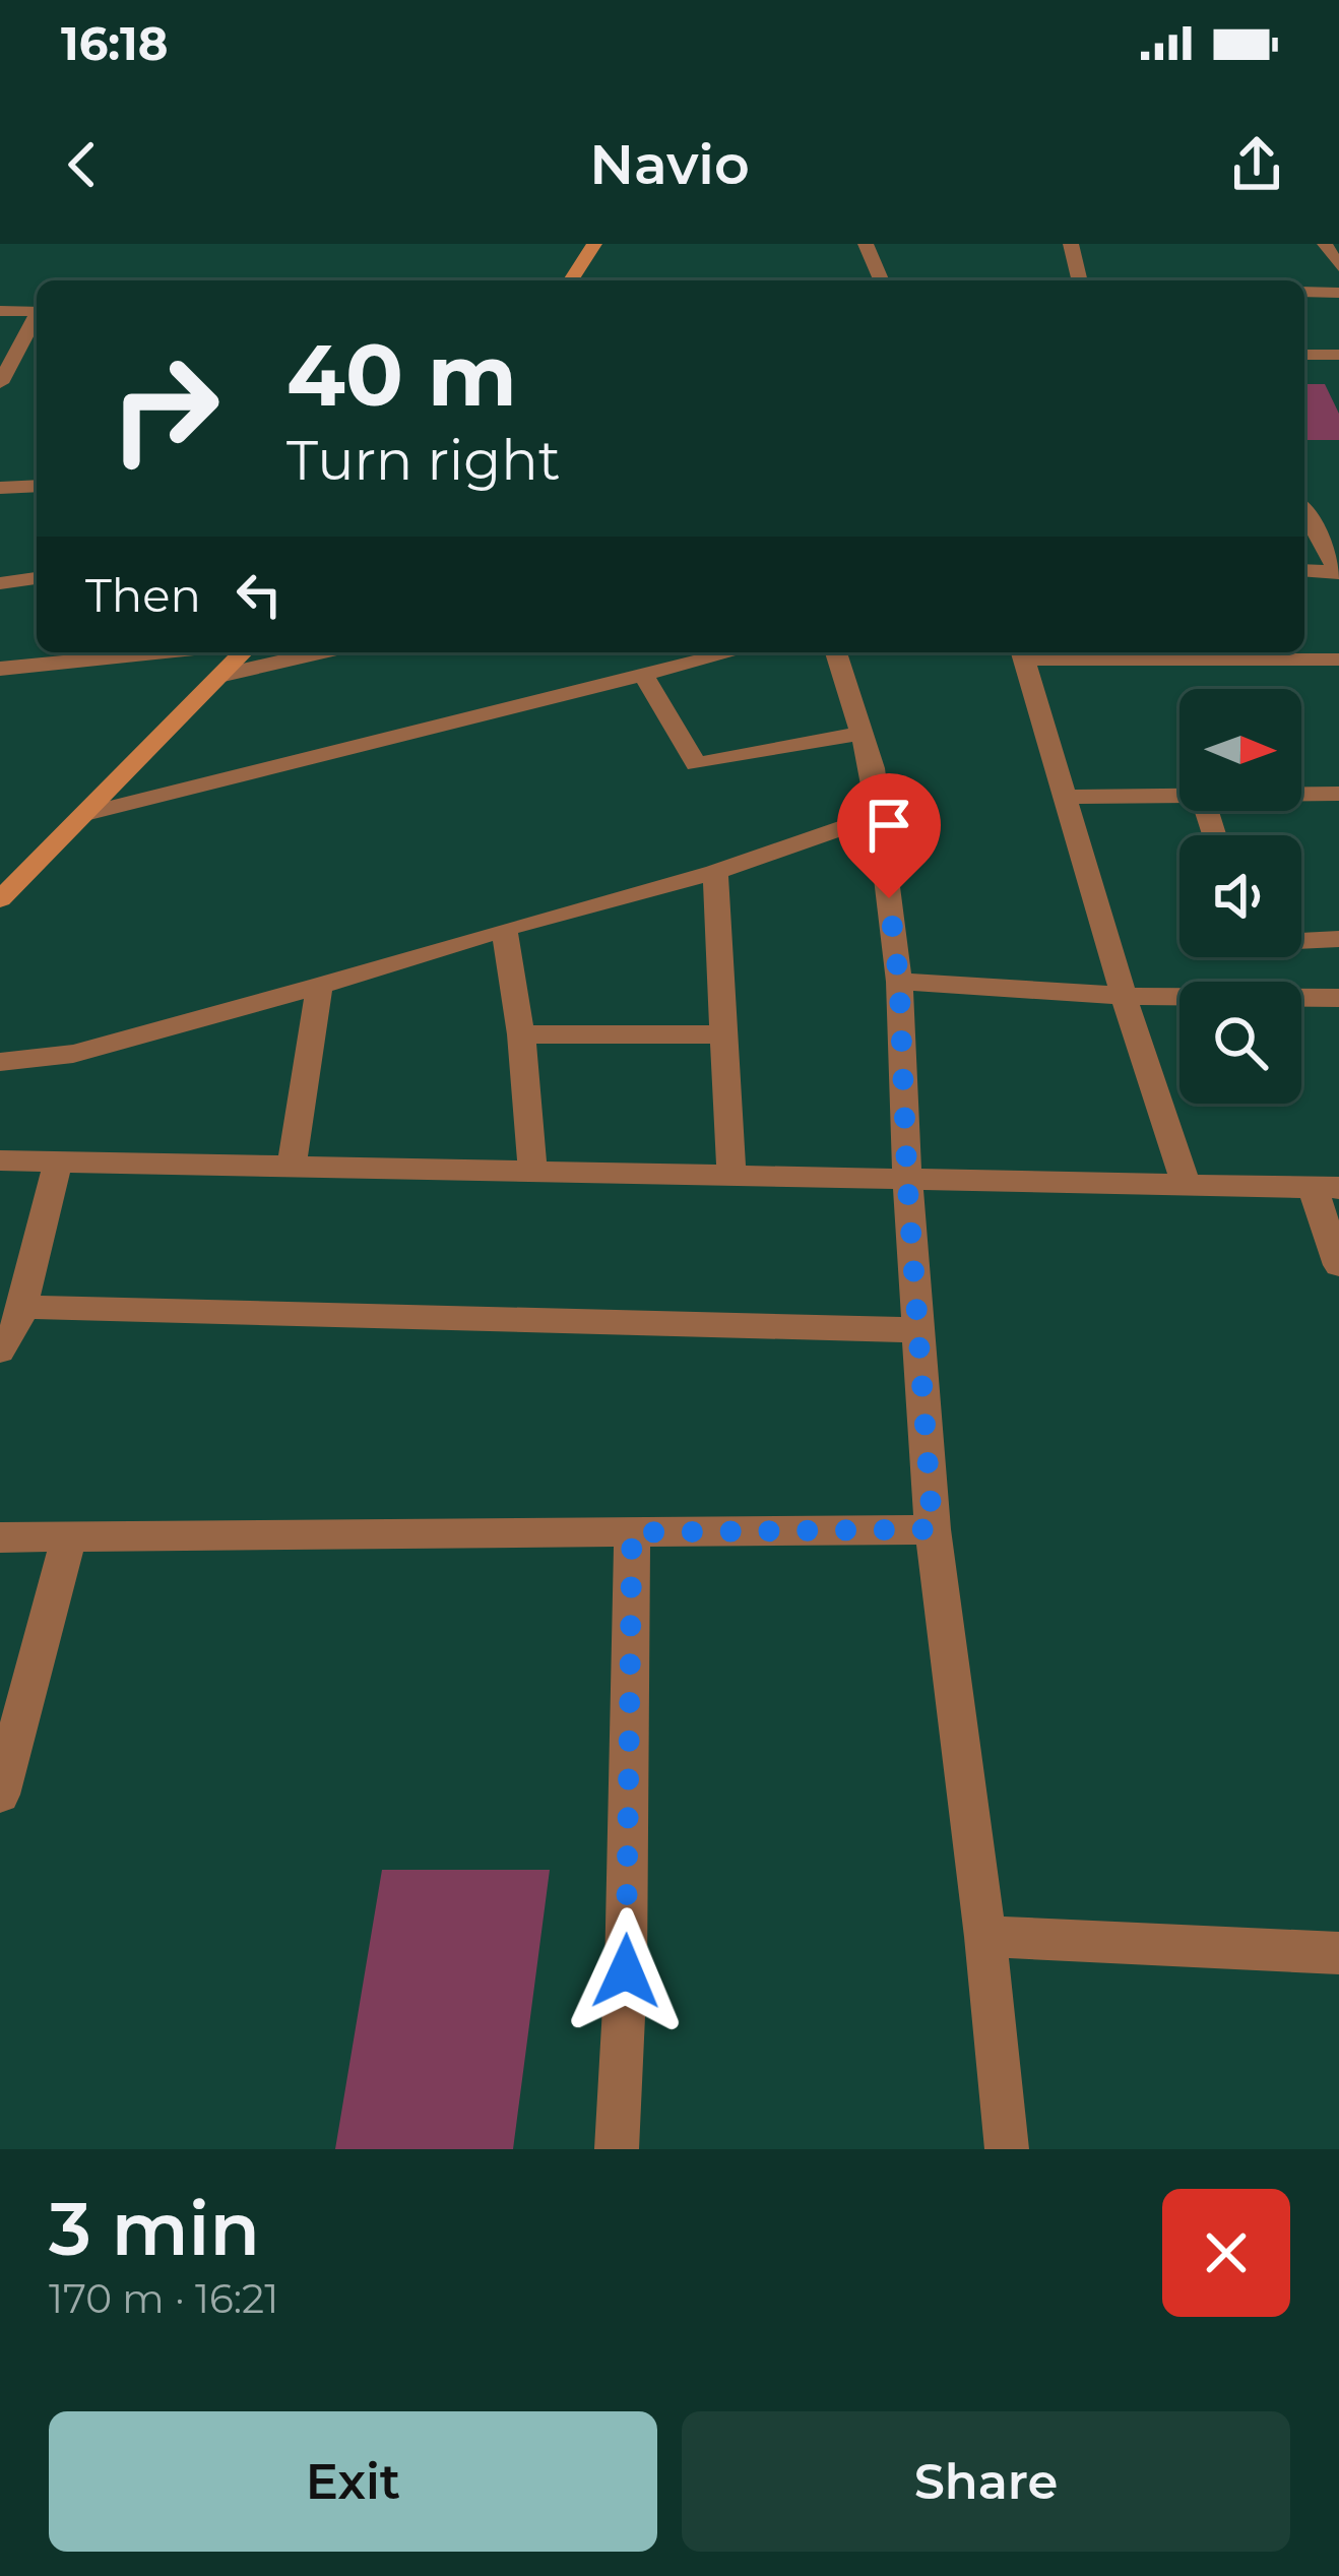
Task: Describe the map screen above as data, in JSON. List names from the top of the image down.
{
  "north": "right",
  "page": {
    "status": "16:18",
    "header": "Navio",
    "turn": ["40 m", "Turn right"],
    "then": "Then",
    "heading": ["3 min", "170 m · 16:21"],
    "buttons": ["Exit", "Share"]
  }
}
